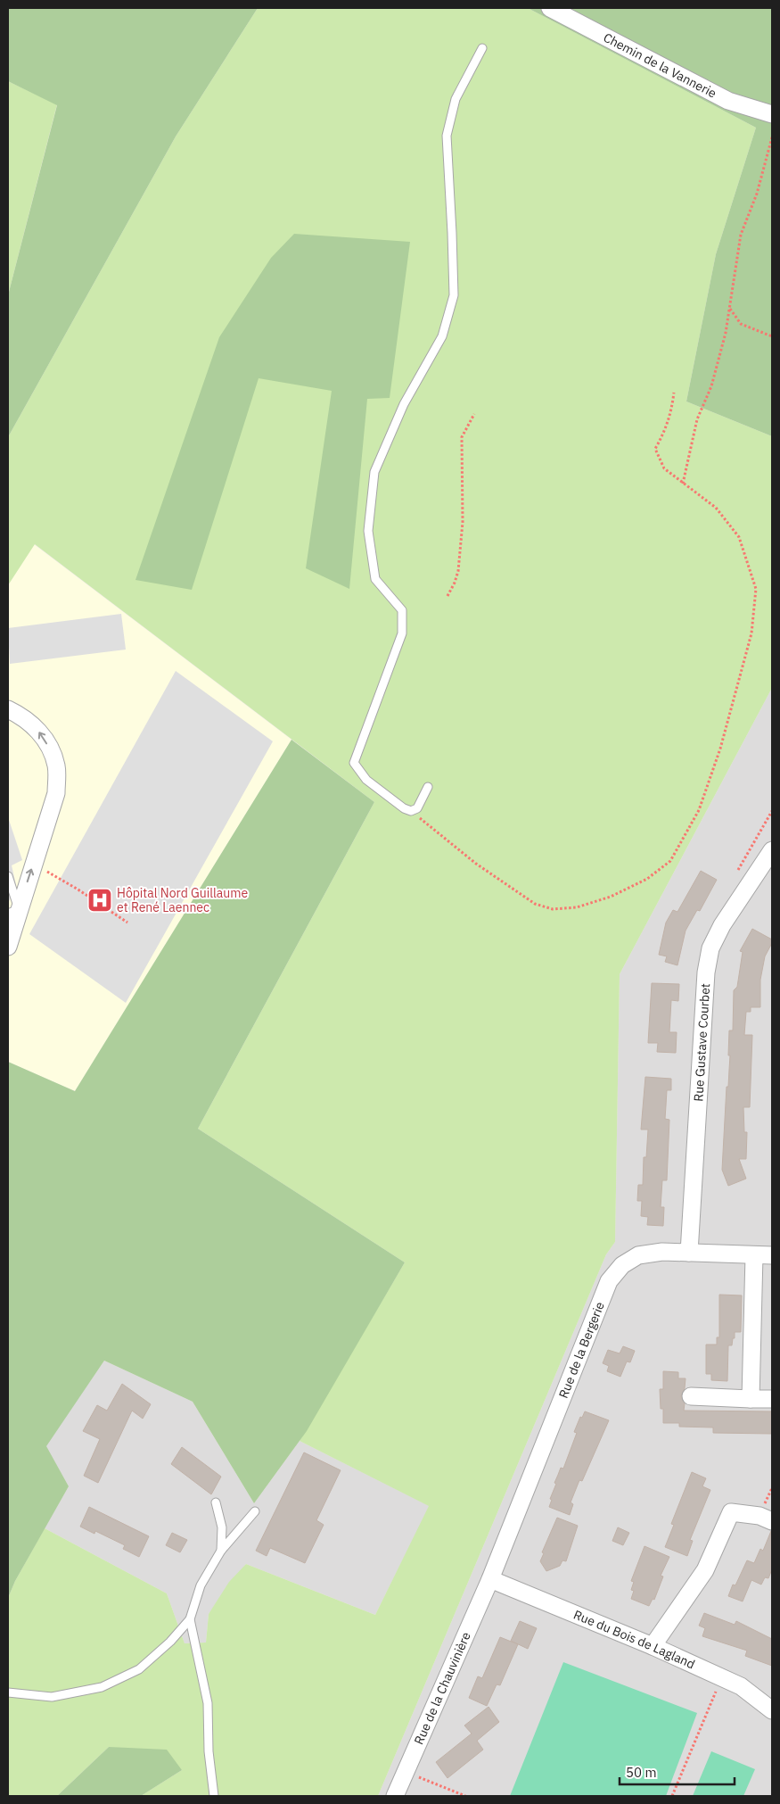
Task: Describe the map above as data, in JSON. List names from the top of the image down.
{
  "streets": {
    "street": [
      "Chemin de la Vannerie",
      "Rue Gustave Courbet",
      "Rue de la Bergerie",
      "Rue du Bois de Lagland",
      "Rue de la Chauvinière"
    ]
  },
  "crossings": [
    ["Rue Gustave Courbet", "Rue de la Bergerie"],
    ["Rue de la Bergerie", "Rue du Bois de Lagland"],
    ["Rue de la Bergerie", "Rue de la Chauvinière"],
    ["Rue du Bois de Lagland", "Rue de la Chauvinière"]
  ],
  "places": {
    "hospital": ["Hôpital Nord Guillaume et René Laennec"]
  },
  "scale_bar": "50 m"
}
